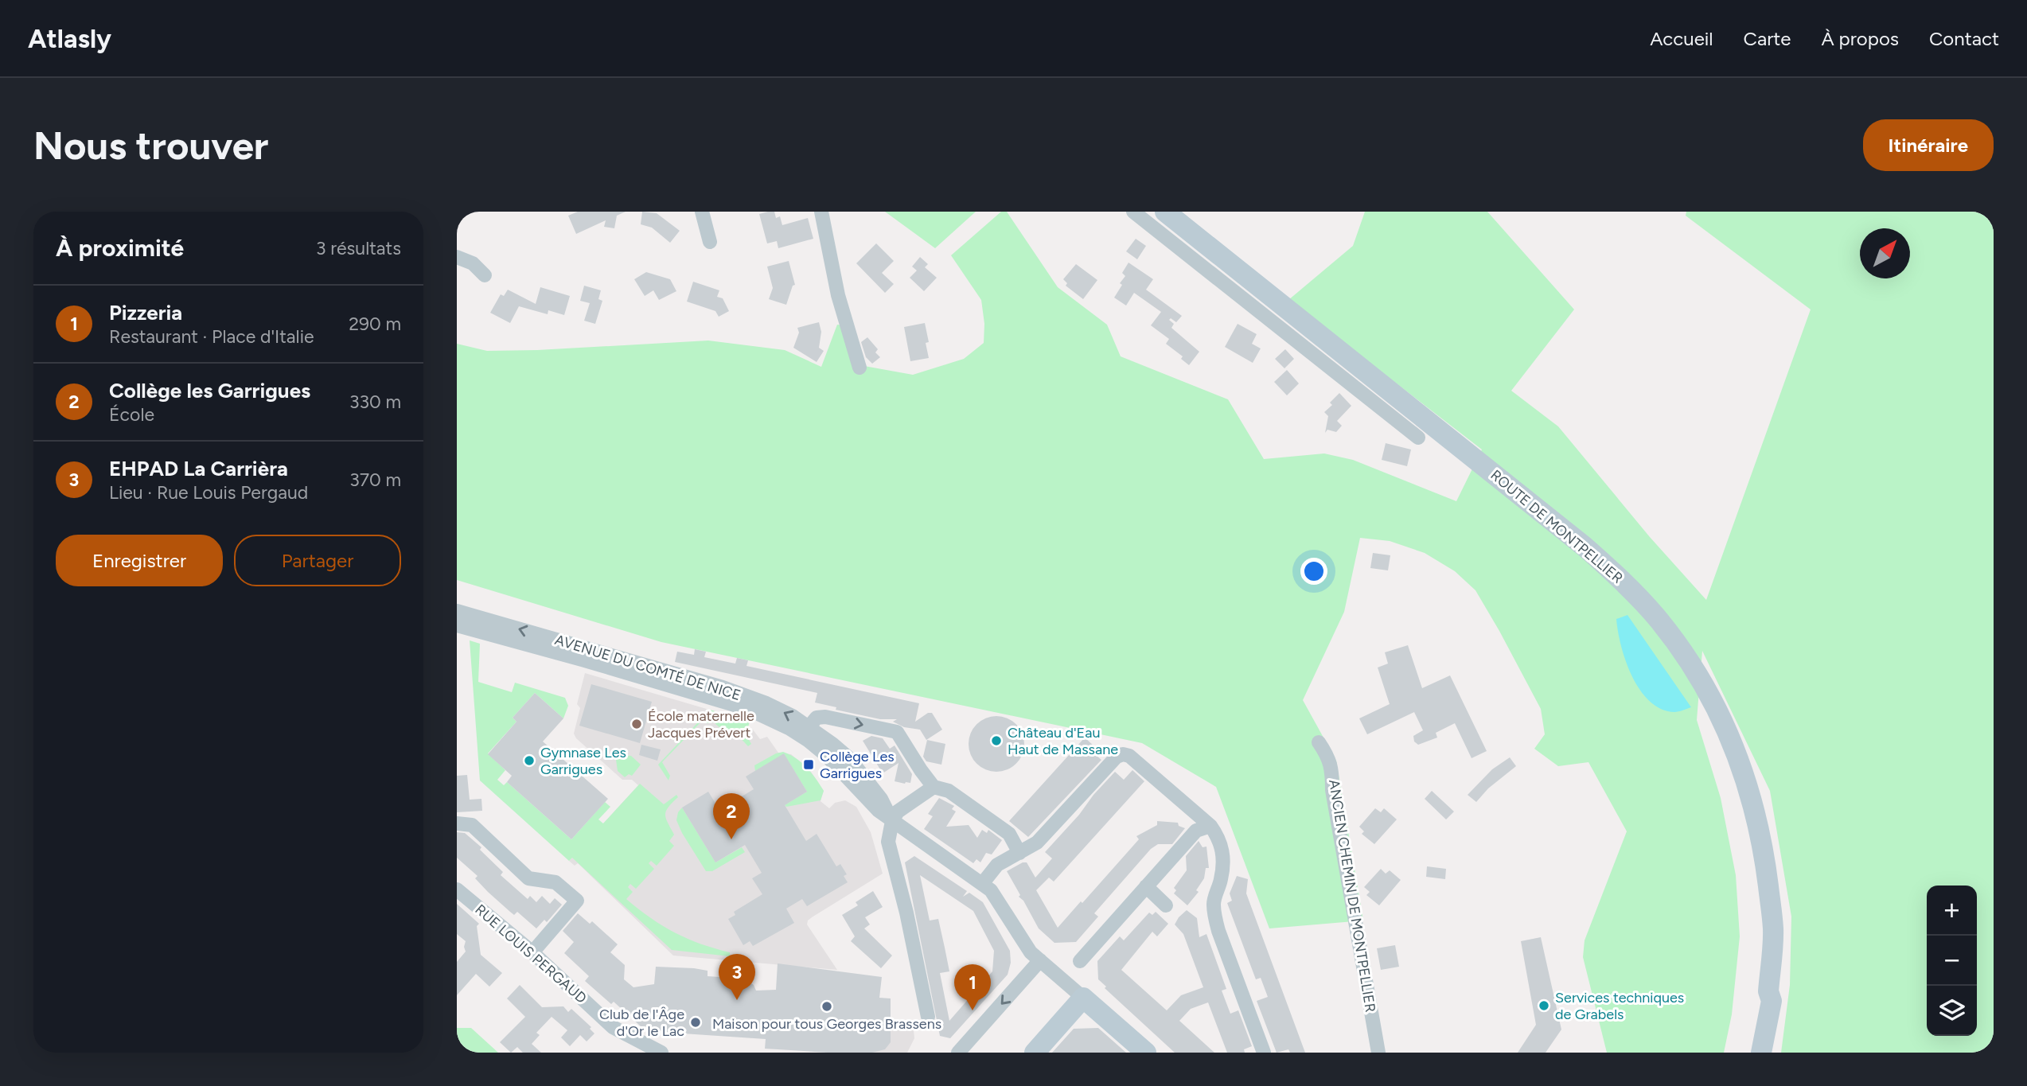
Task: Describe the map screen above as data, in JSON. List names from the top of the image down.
{
  "streets": {
    "street": [
      "ROUTE DE MONTPELLIER",
      "AVENUE DU COMTÉ DE NICE",
      "ANCIEN CHEMIN DE MONTPELLIER",
      "RUE LOUIS PERGAUD"
    ]
  },
  "places": {
    "other": [
      "École maternelle Jacques Prévert",
      "Château d'Eau Haut de Massane",
      "Gymnase Les Garrigues",
      "Services techniques de Grabels",
      "Maison pour tous Georges Brassens",
      "Club de l'Âge d'Or le Lac"
    ],
    "transit": ["Collège Les Garrigues"]
  },
  "north": "top right",
  "page": {
    "header": "Atlasly",
    "nav": [
      "Accueil",
      "Carte",
      "À propos",
      "Contact"
    ],
    "buttons": [
      "Itinéraire",
      ["Enregistrer", "Partager"]
    ],
    "title": "Nous trouver",
    "heading": ["À proximité", "3 résultats"],
    "list": [
      {
        "mark": "1",
        "name": "Pizzeria",
        "note": "Restaurant · Place d'Italie",
        "value": "290 m"
      },
      {
        "mark": "2",
        "name": "Collège les Garrigues",
        "note": "École",
        "value": "330 m"
      },
      {
        "mark": "3",
        "name": "EHPAD La Carrièra",
        "note": "Lieu · Rue Louis Pergaud",
        "value": "370 m"
      }
    ],
    "pins": ["2", "3", "1"],
    "map_buttons": ["+", "−"]
  }
}
